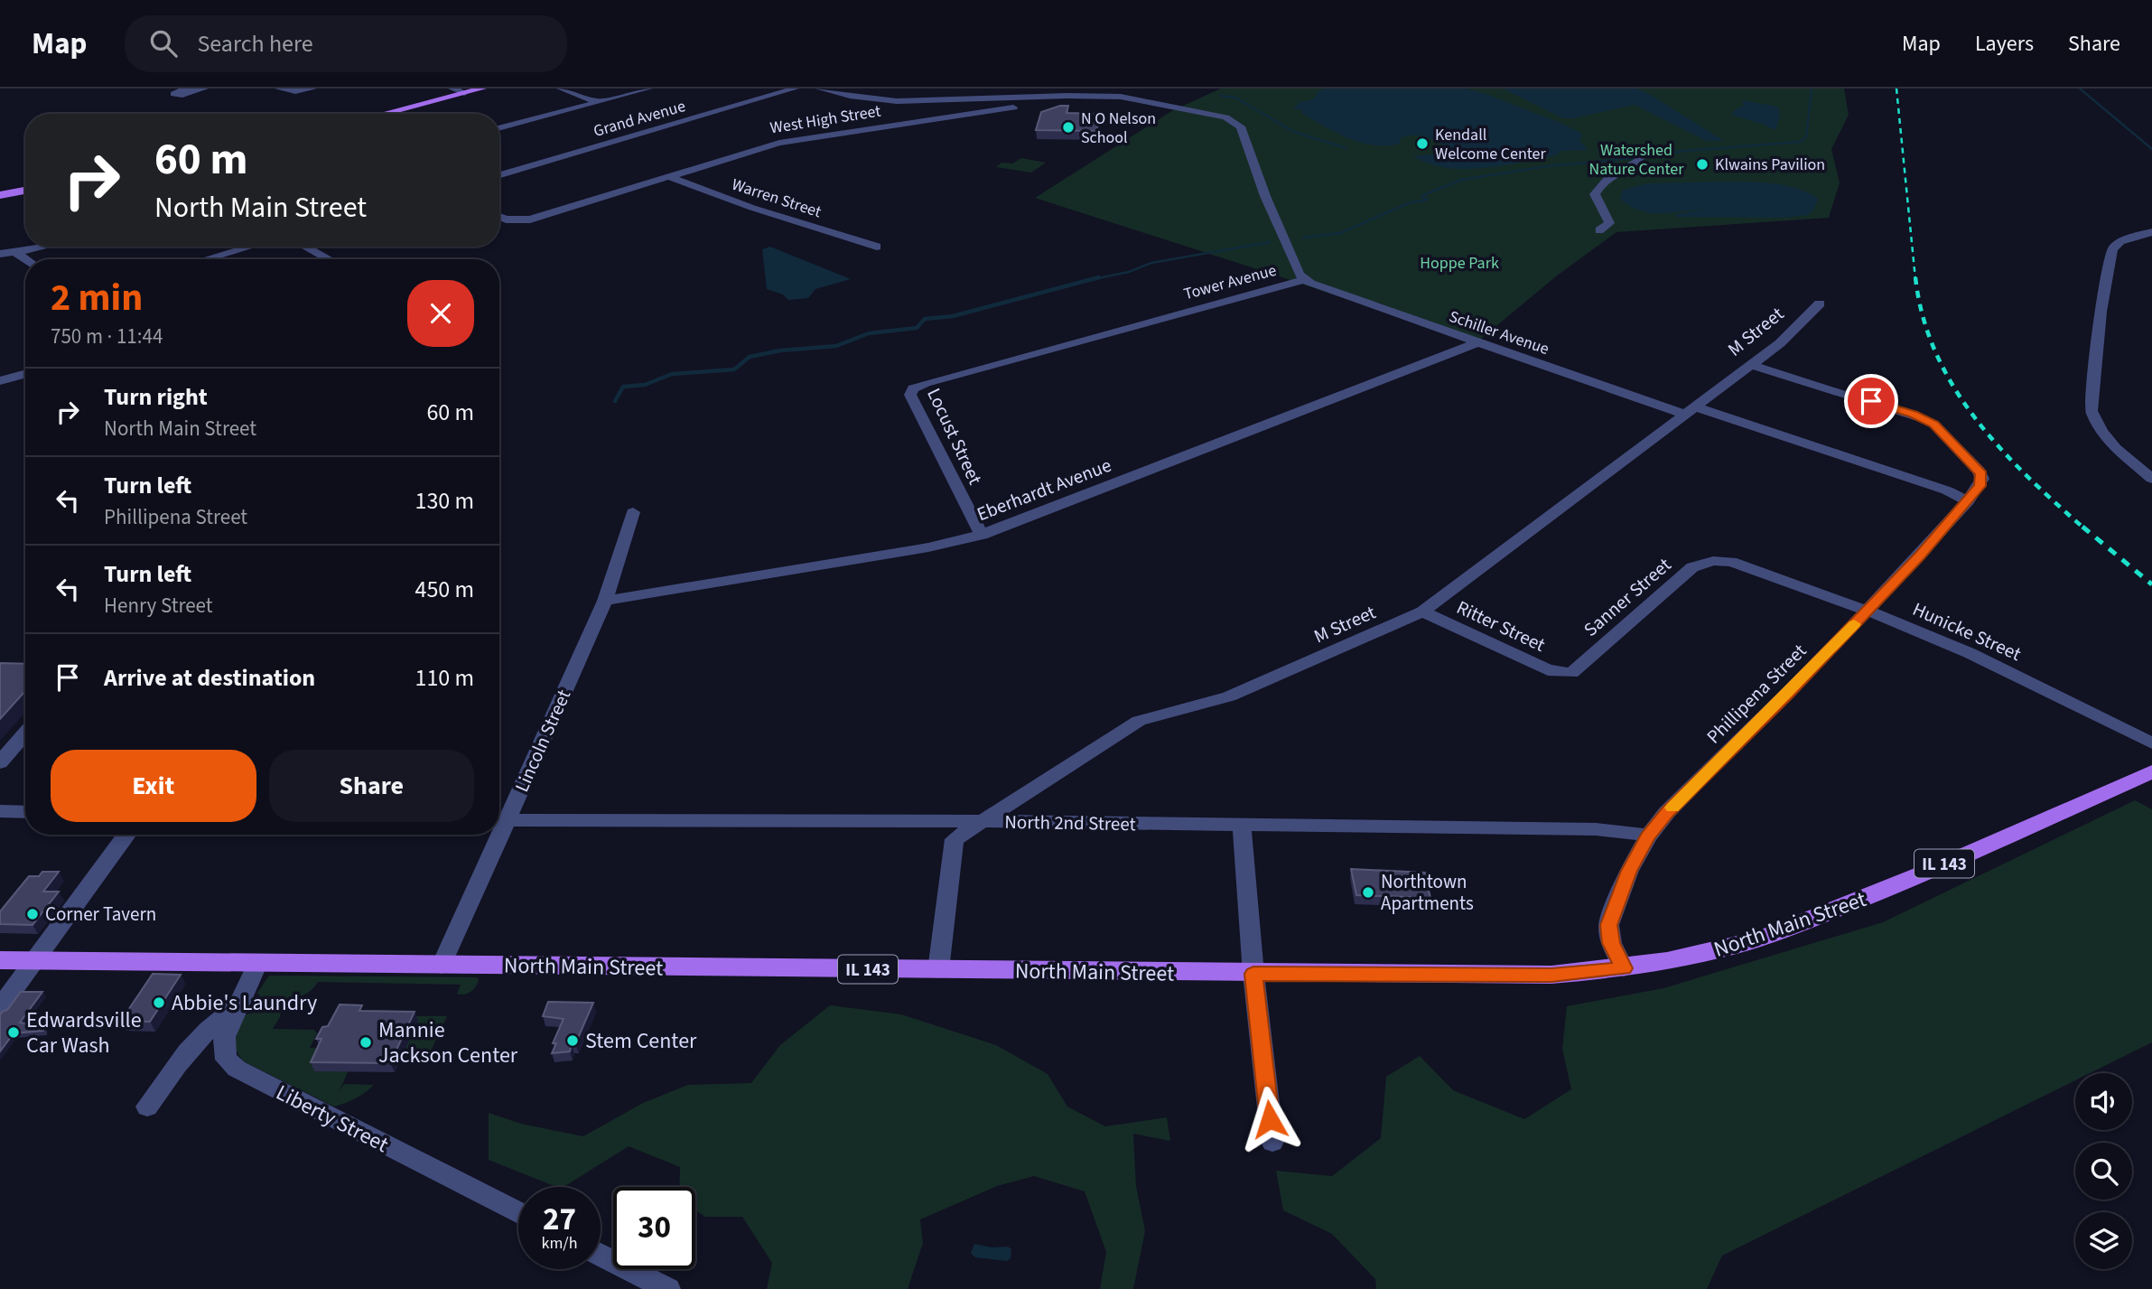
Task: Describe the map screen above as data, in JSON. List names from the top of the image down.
{
  "streets": {
    "main road": ["IL 143", "North Main Street"],
    "street": [
      "Grand Avenue",
      "West High Street",
      "Warren Street",
      "Tower Avenue",
      "M Street",
      "Schiller Avenue",
      "Locust Street",
      "Eberhardt Avenue",
      "Sanner Street",
      "Ritter Street",
      "Hunicke Street",
      "Phillipena Street",
      "Lincoln Street",
      "North 2nd Street",
      "Liberty Street"
    ]
  },
  "crossings": [
    ["West High Street", "Warren Street"],
    ["Tower Avenue", "Schiller Avenue"],
    ["Tower Avenue", "Locust Street"],
    ["M Street", "Schiller Avenue"],
    ["M Street", "Ritter Street"],
    ["M Street", "Phillipena Street"],
    ["M Street", "North 2nd Street"],
    ["M Street", "North Main Street"],
    ["Schiller Avenue", "Eberhardt Avenue"],
    ["Schiller Avenue", "Phillipena Street"],
    ["Locust Street", "Eberhardt Avenue"],
    ["Eberhardt Avenue", "Lincoln Street"],
    ["Sanner Street", "Ritter Street"],
    ["Sanner Street", "Hunicke Street"],
    ["Hunicke Street", "Phillipena Street"],
    ["Phillipena Street", "North 2nd Street"],
    ["Phillipena Street", "North Main Street"],
    ["Lincoln Street", "North 2nd Street"],
    ["Lincoln Street", "North Main Street"],
    ["North Main Street", "Liberty Street"]
  ],
  "parks": ["Watershed Nature Center", "Hoppe Park"],
  "places": [
    "N O Nelson School",
    "Kendall Welcome Center",
    "Klwains Pavilion",
    "Northtown Apartments",
    "Corner Tavern",
    "Abbie's Laundry",
    "Edwardsville Car Wash",
    "Stem Center",
    "Mannie Jackson Center"
  ],
  "page": {
    "header": "Map",
    "search": "Search here",
    "nav": ["Map", "Layers", "Share"],
    "turn": ["60 m", "North Main Street"],
    "heading": ["2 min", "750 m · 11:44"],
    "list": [
      {
        "name": "Turn right",
        "note": "North Main Street",
        "value": "60 m"
      },
      {
        "name": "Turn left",
        "note": "Phillipena Street",
        "value": "130 m"
      },
      {
        "name": "Turn left",
        "note": "Henry Street",
        "value": "450 m"
      },
      {
        "name": "Arrive at destination",
        "value": "110 m"
      }
    ],
    "buttons": ["Exit", "Share"],
    "speed": "27 km/h",
    "limit": "30"
  }
}
